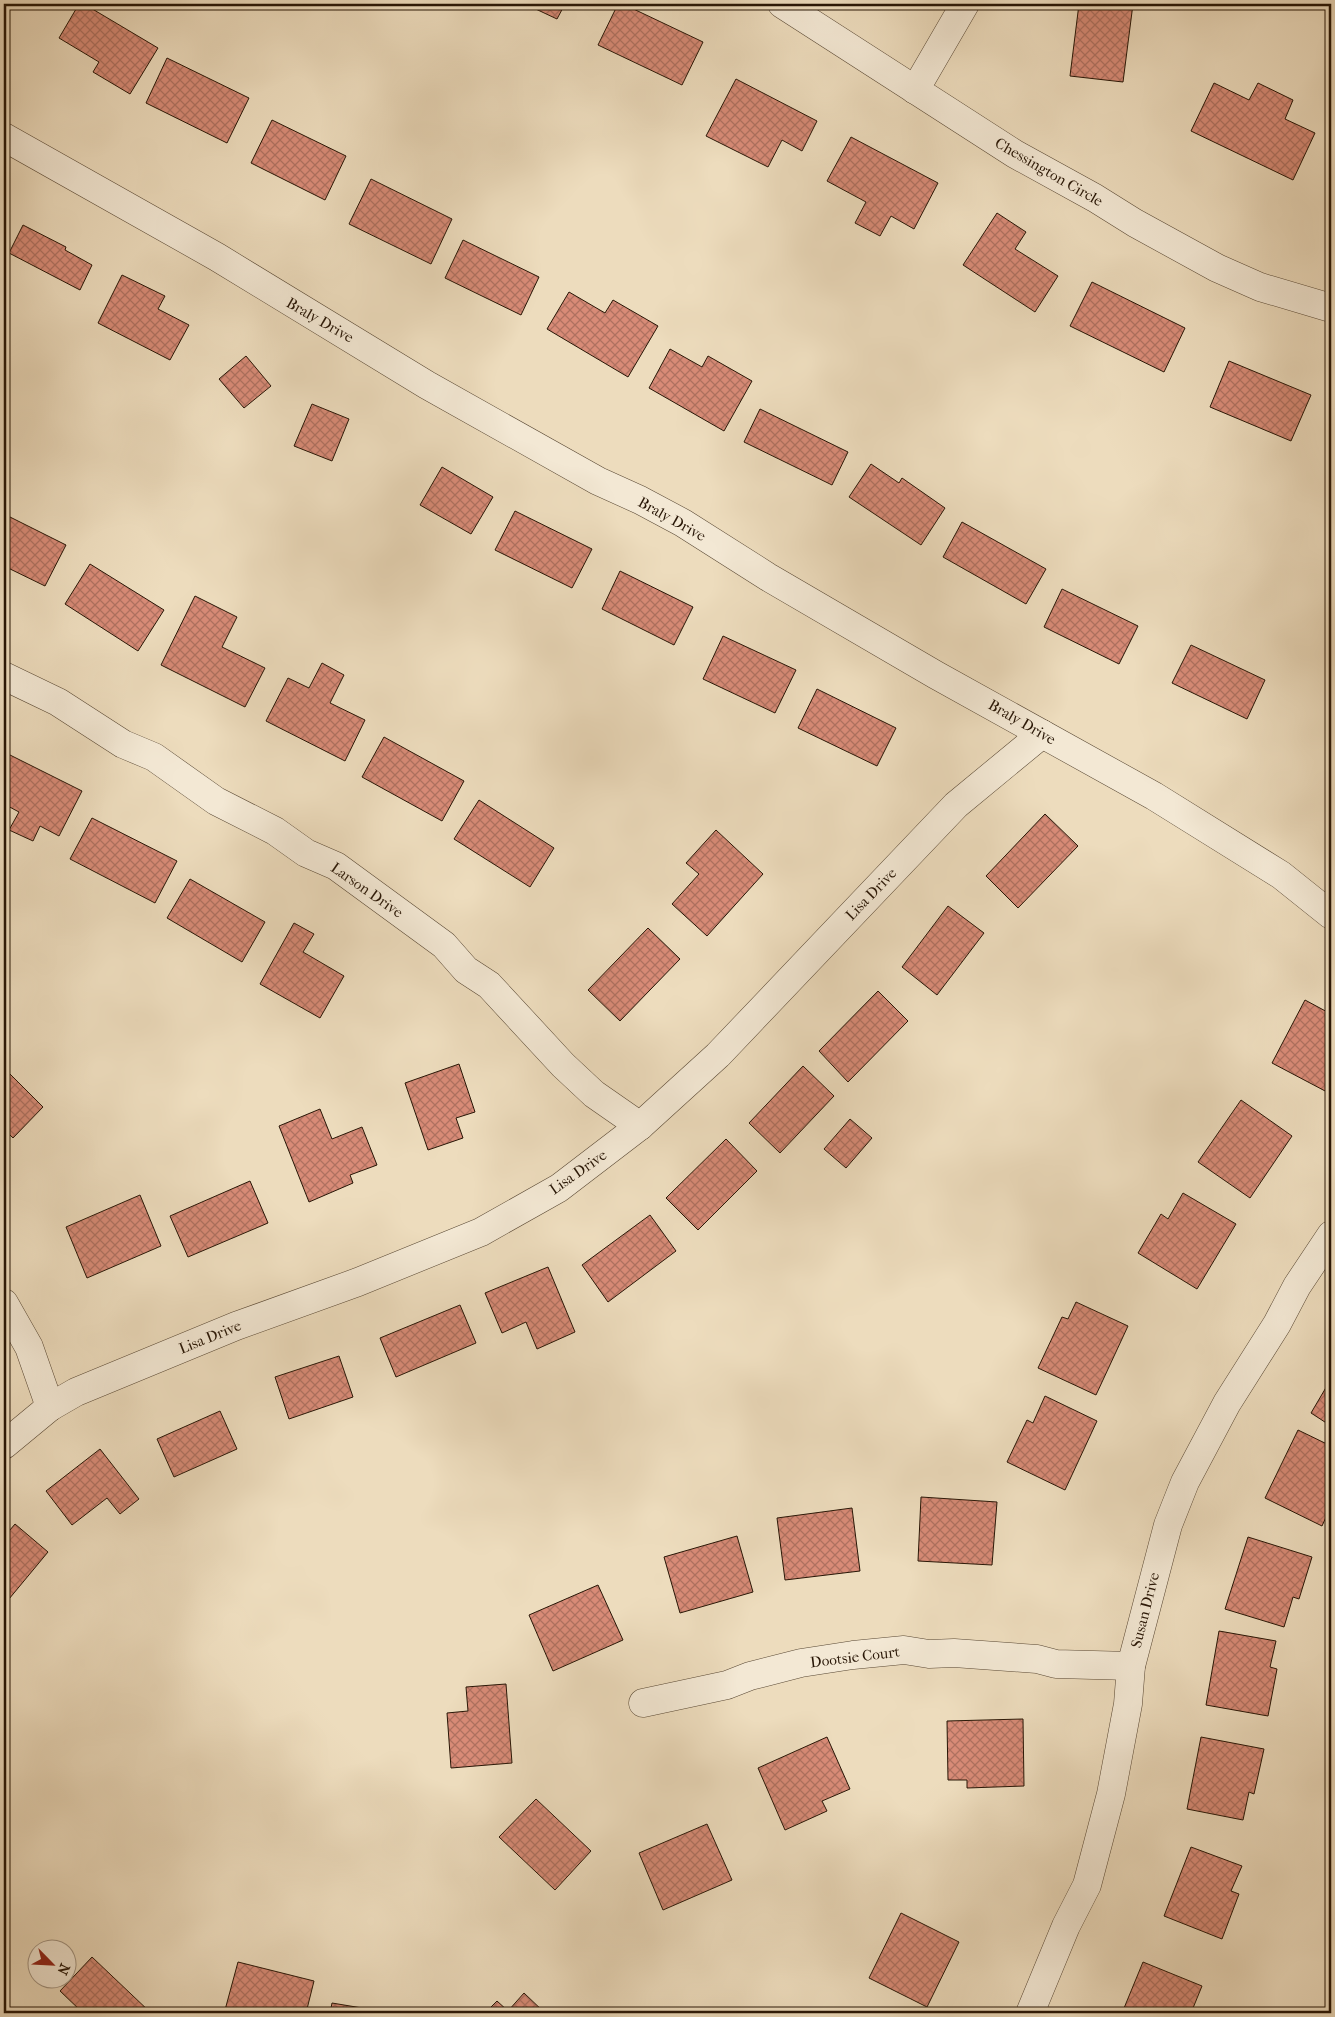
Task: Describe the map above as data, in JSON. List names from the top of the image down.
{
  "streets": {
    "street": [
      "Chessington Circle",
      "Braly Drive",
      "Larson Drive",
      "Lisa Drive",
      "Susan Drive",
      "Dootsie Court"
    ]
  },
  "crossings": [
    ["Braly Drive", "Lisa Drive"],
    ["Larson Drive", "Lisa Drive"],
    ["Susan Drive", "Dootsie Court"]
  ],
  "north": "bottom right"
}
